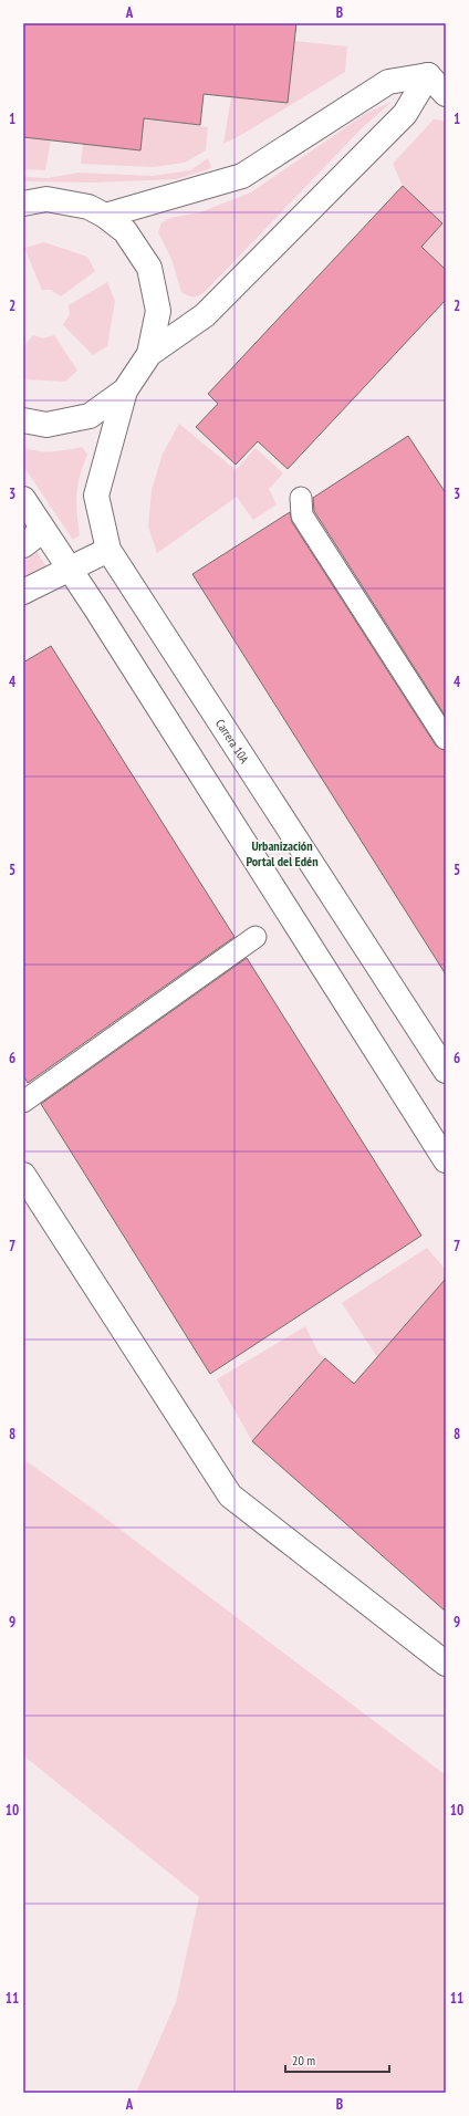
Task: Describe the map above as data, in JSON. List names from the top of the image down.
{
  "streets": {
    "street": ["Carrera 10A"]
  },
  "districts": ["Urbanización Portal del Edén"],
  "scale_bar": "20 m",
  "grid": {
    "columns": ["A", "B"],
    "rows": [
      "1",
      "2",
      "3",
      "4",
      "5",
      "6",
      "7",
      "8",
      "9",
      "10",
      "11"
    ]
  }
}
